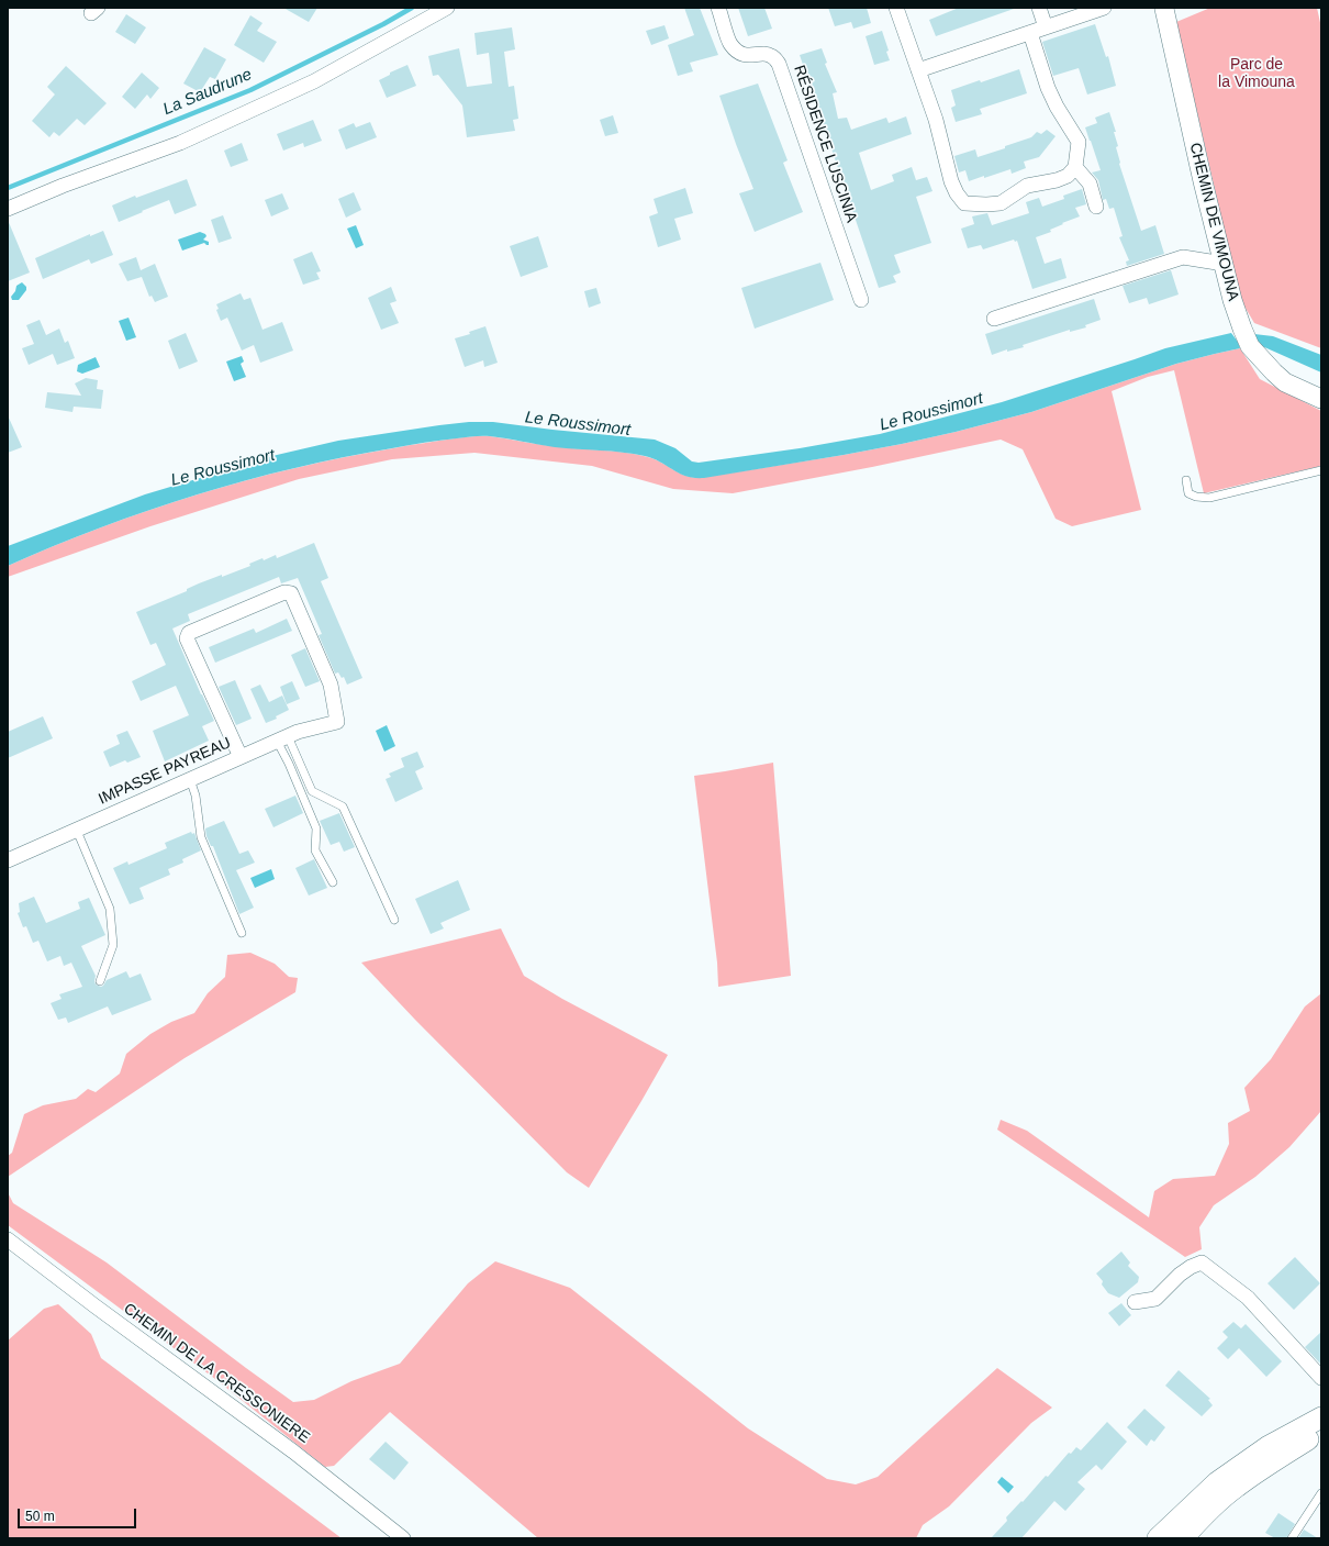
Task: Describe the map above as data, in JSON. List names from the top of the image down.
{
  "streets": {
    "street": [
      "RÉSIDENCE LUSCINIA",
      "CHEMIN DE VIMOUNA",
      "IMPASSE PAYREAU",
      "CHEMIN DE LA CRESSONIERE"
    ]
  },
  "water": ["La Saudrune", "Le Roussimort"],
  "parks": ["Parc de la Vimouna"],
  "scale_bar": "50 m"
}
